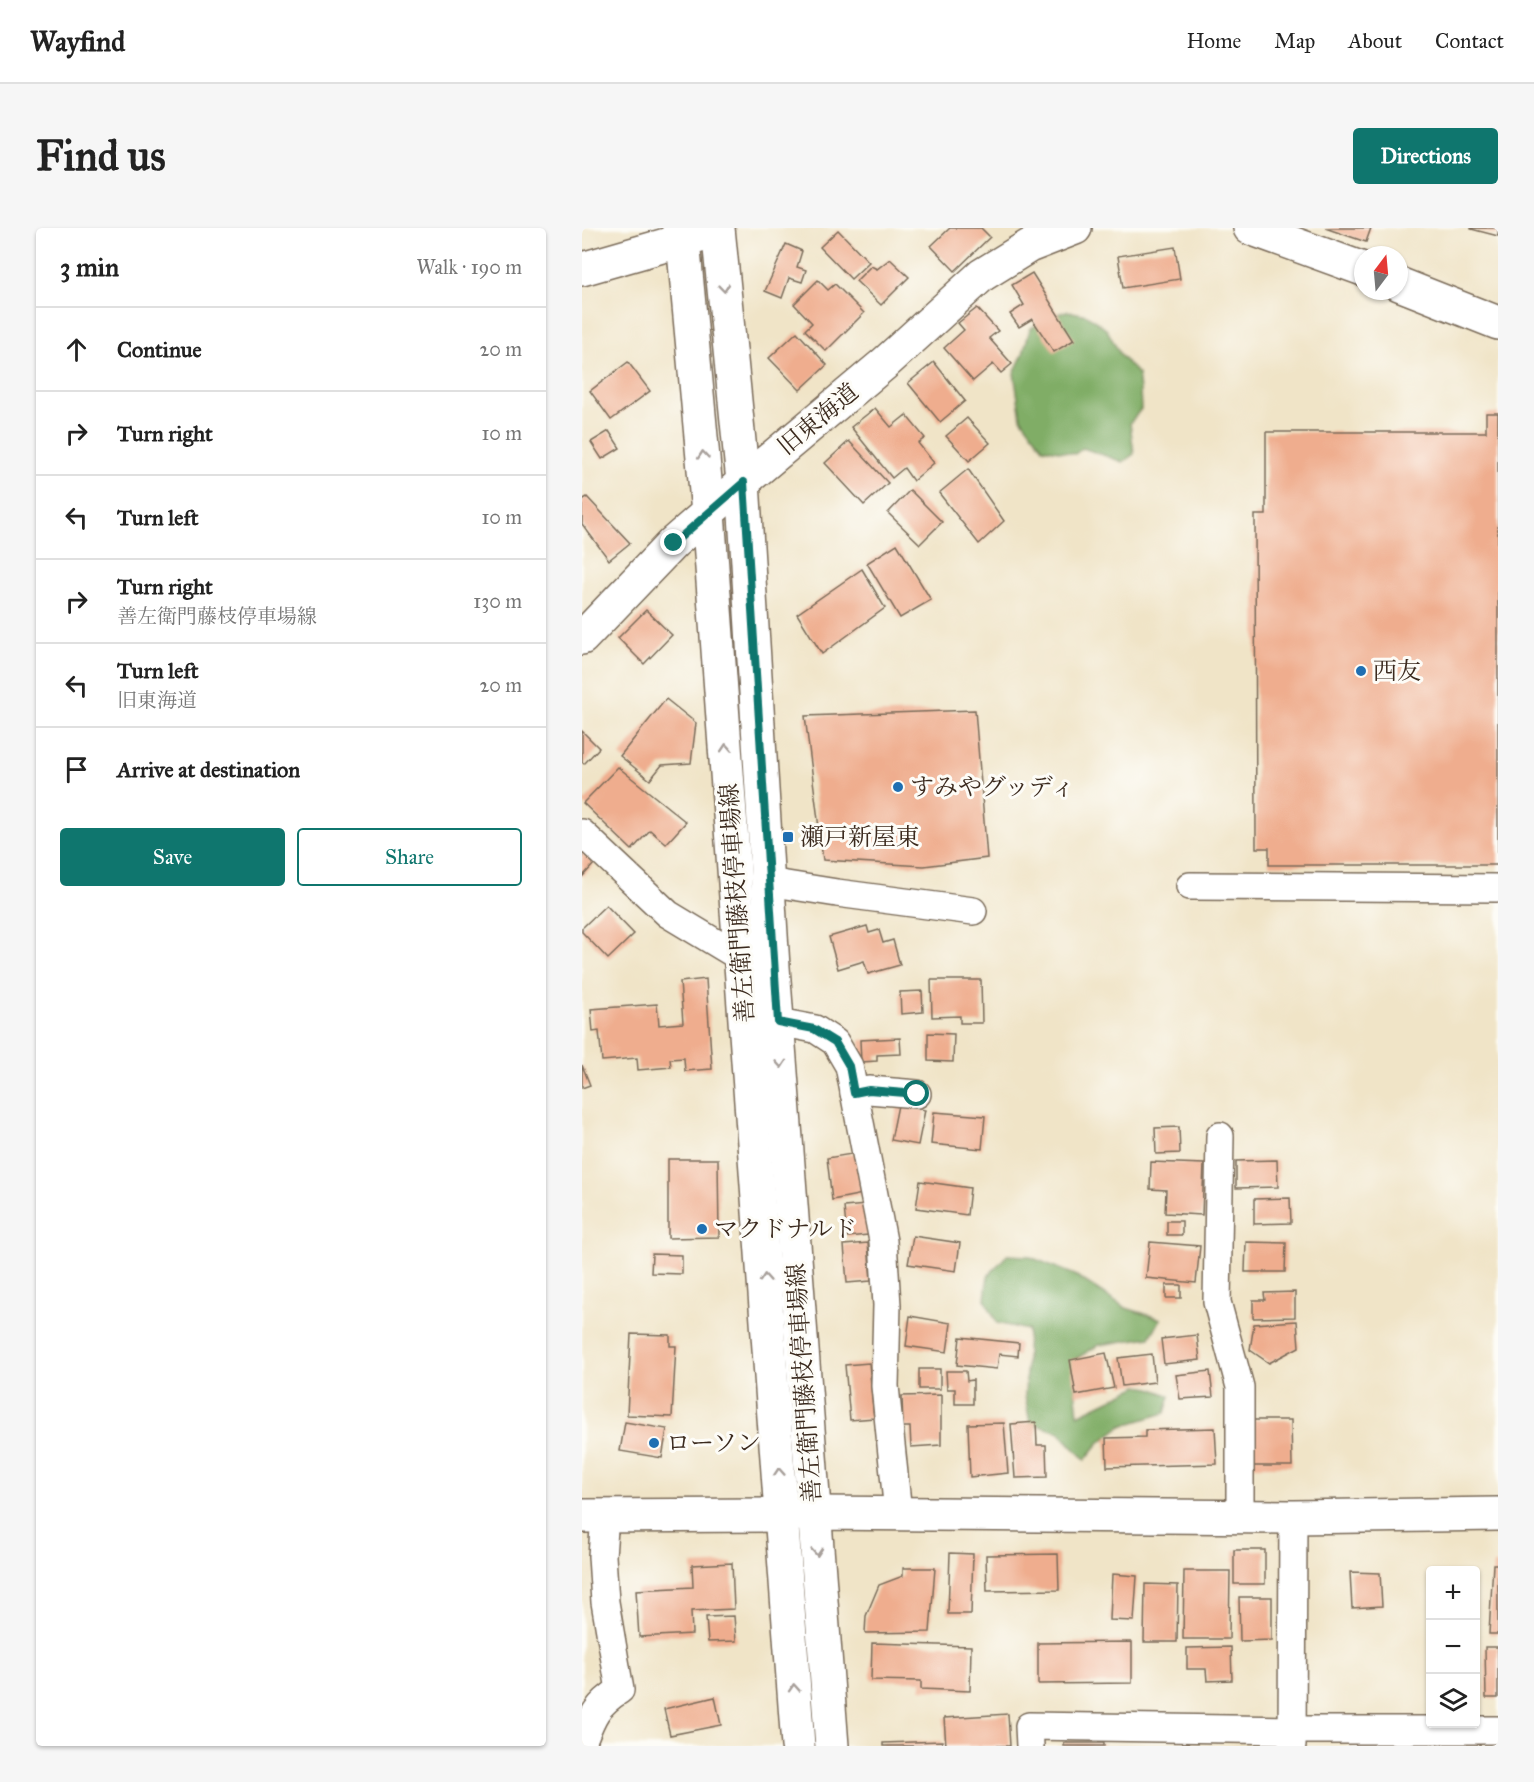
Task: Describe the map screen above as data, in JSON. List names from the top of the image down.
{
  "streets": {
    "main road": ["旧東海道", "善左衛門藤枝停車場線"]
  },
  "crossings": [
    ["旧東海道", "善左衛門藤枝停車場線"]
  ],
  "places": {
    "other": [
      "西友",
      "すみやグッディ",
      "マクドナルド",
      "ローソン"
    ],
    "transit": ["瀬戸新屋東"]
  },
  "north": "top",
  "page": {
    "header": "Wayfind",
    "nav": [
      "Home",
      "Map",
      "About",
      "Contact"
    ],
    "buttons": [
      "Directions",
      ["Save", "Share"]
    ],
    "title": "Find us",
    "heading": ["3 min", "Walk · 190 m"],
    "list": [
      ["Continue", "20 m"],
      ["Turn right", "10 m"],
      ["Turn left", "10 m"],
      ["Turn right", "善左衛門藤枝停車場線", "130 m"],
      ["Turn left", "旧東海道", "20 m"],
      "Arrive at destination"
    ],
    "map_buttons": ["+", "−"]
  }
}
